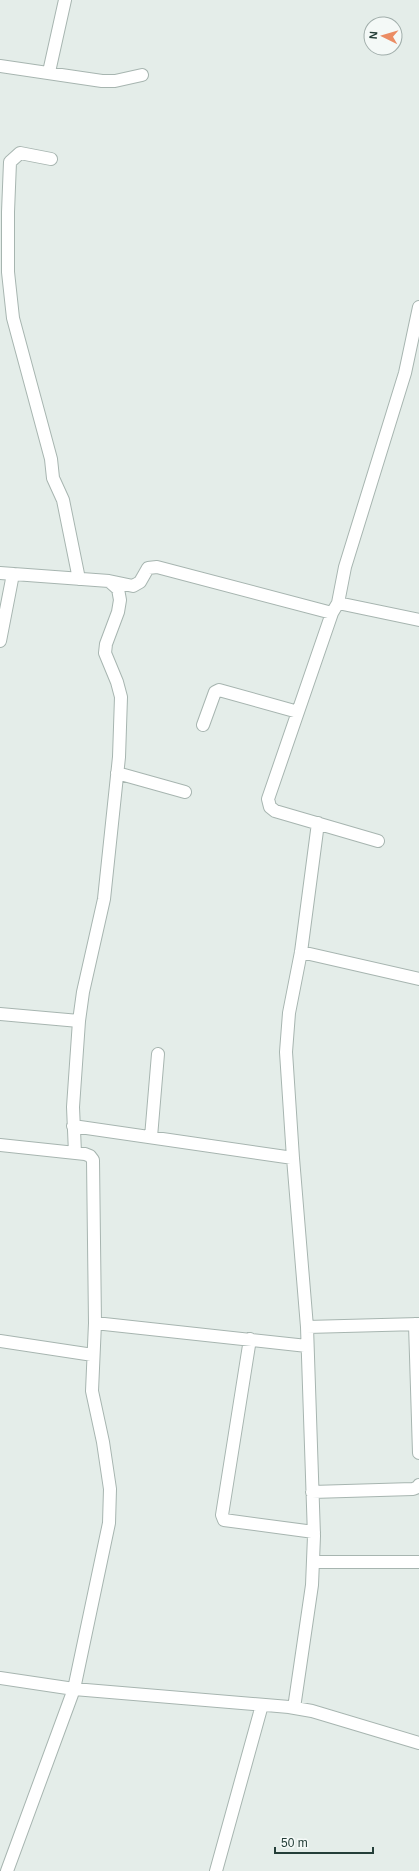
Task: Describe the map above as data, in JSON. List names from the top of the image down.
{
  "scale_bar": "50 m",
  "north": "left"
}
